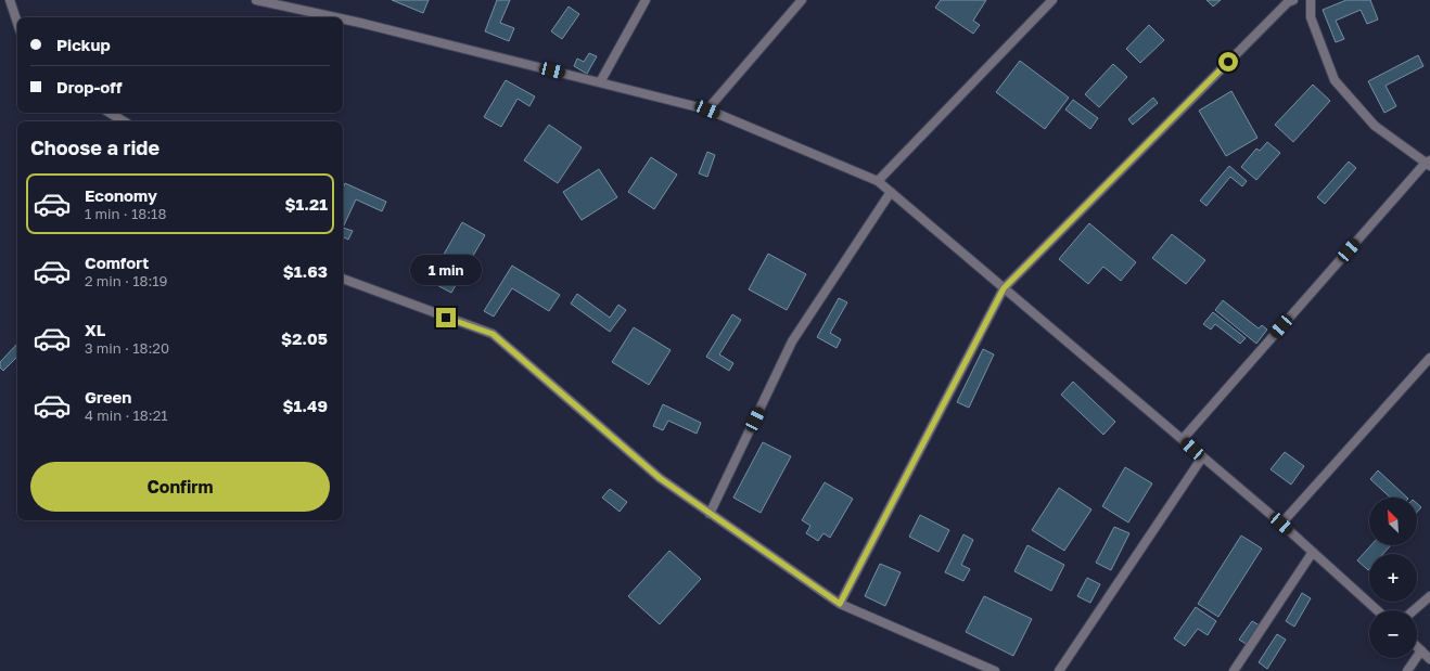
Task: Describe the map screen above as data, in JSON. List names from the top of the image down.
{
  "north": "top left",
  "page": {
    "banner": ["Pickup", "Drop-off"],
    "heading": "Choose a ride",
    "list": [
      {
        "name": "Economy",
        "note": "1 min · 18:18",
        "value": "$1.21"
      },
      {
        "name": "Comfort",
        "note": "2 min · 18:19",
        "value": "$1.63"
      },
      {
        "name": "XL",
        "note": "3 min · 18:20",
        "value": "$2.05"
      },
      {
        "name": "Green",
        "note": "4 min · 18:21",
        "value": "$1.49"
      }
    ],
    "bubble": "1 min",
    "buttons": "Confirm",
    "map_buttons": ["+", "−"]
  }
}
